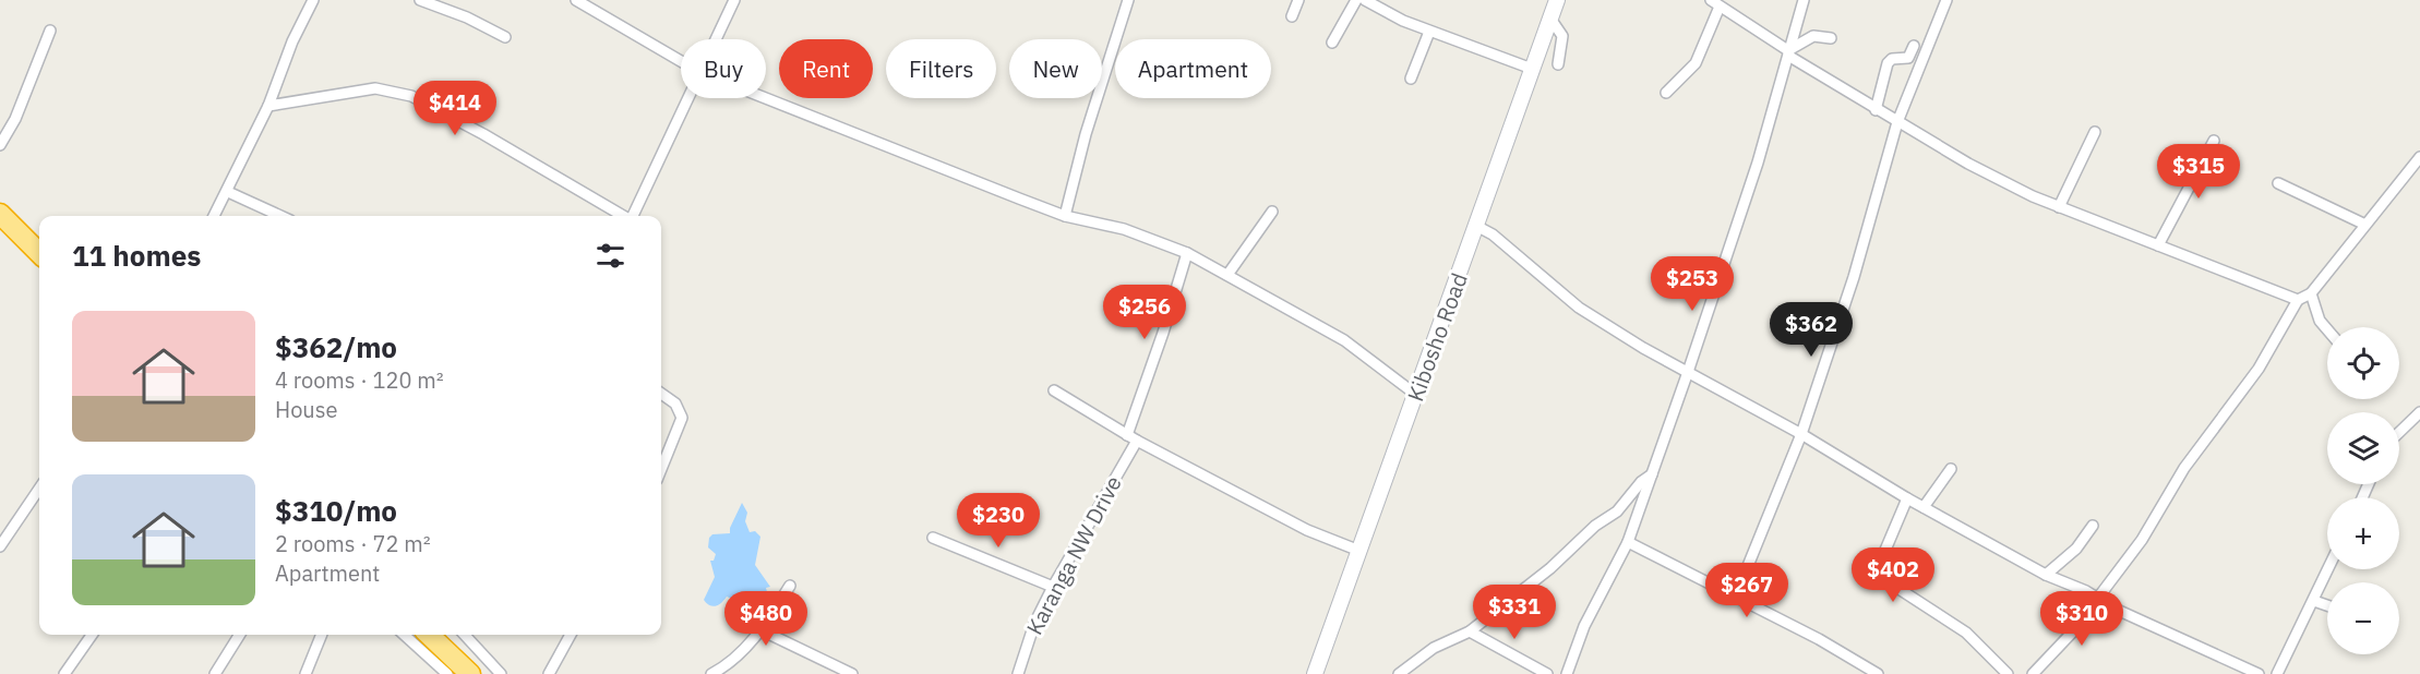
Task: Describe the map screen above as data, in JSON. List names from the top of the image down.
{
  "streets": {
    "street": ["Kibosho Road", "Karanga NW Drive"]
  },
  "page": {
    "chip": [
      "Buy",
      "Rent",
      "Filters",
      "New",
      "Apartment"
    ],
    "price": [
      "$414",
      "$315",
      "$253",
      "$256",
      "$362",
      "$230",
      "$402",
      "$267",
      "$331",
      "$480",
      "$310"
    ],
    "heading": "11 homes",
    "list": [
      {
        "name": "$362/mo",
        "note": "4 rooms · 120 m² · House"
      },
      {
        "name": "$310/mo",
        "note": "2 rooms · 72 m² · Apartment"
      }
    ],
    "map_buttons": ["+", "−"]
  }
}
